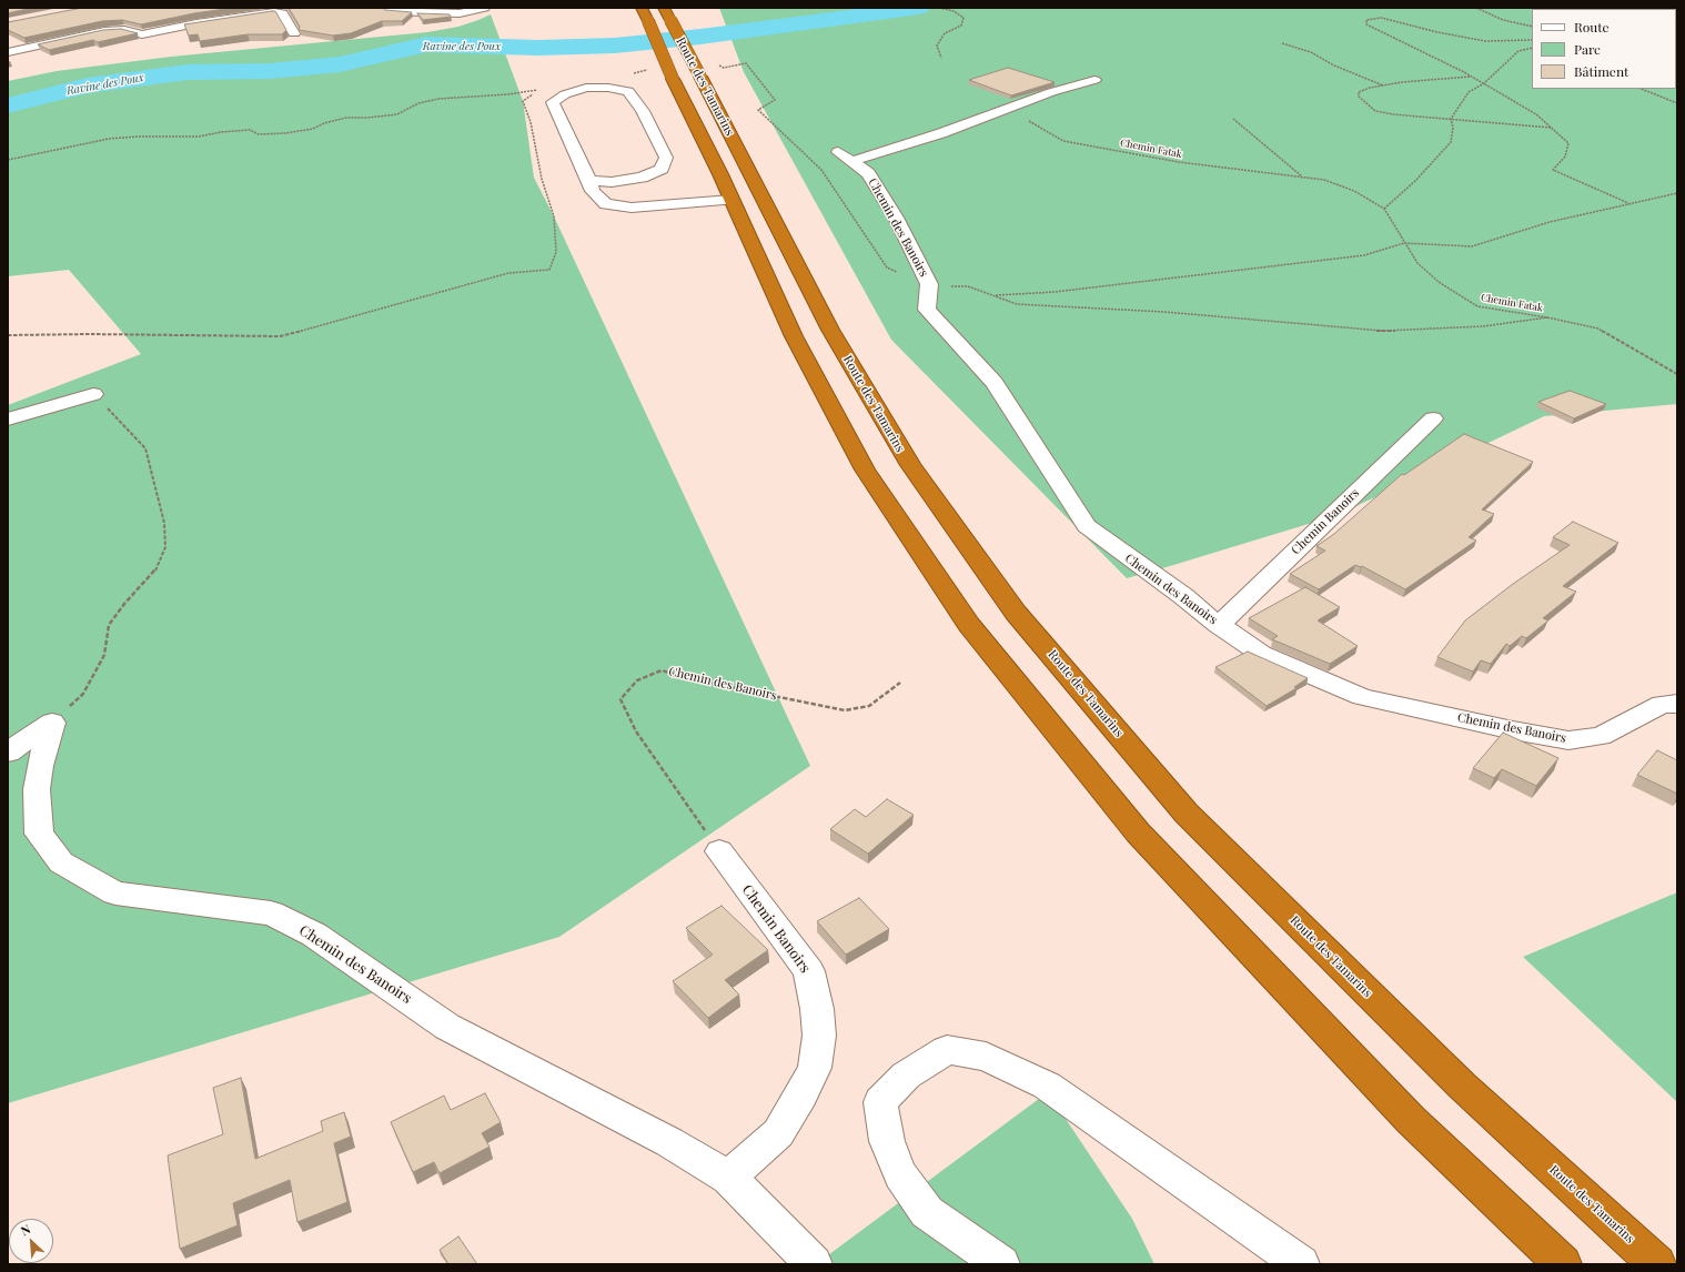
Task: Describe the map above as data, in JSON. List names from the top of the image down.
{
  "streets": {
    "highway": ["Route des Tamarins"],
    "street": ["Chemin des Banoirs", "Chemin Banoirs"],
    "path": ["Chemin Fatak"]
  },
  "crossings": [
    ["Chemin Fatak", "Chemin des Banoirs"],
    ["Chemin des Banoirs", "Chemin Banoirs"]
  ],
  "water": ["Ravine des Poux"],
  "legend": ["Route", "Parc", "Bâtiment"],
  "north": "top left"
}
